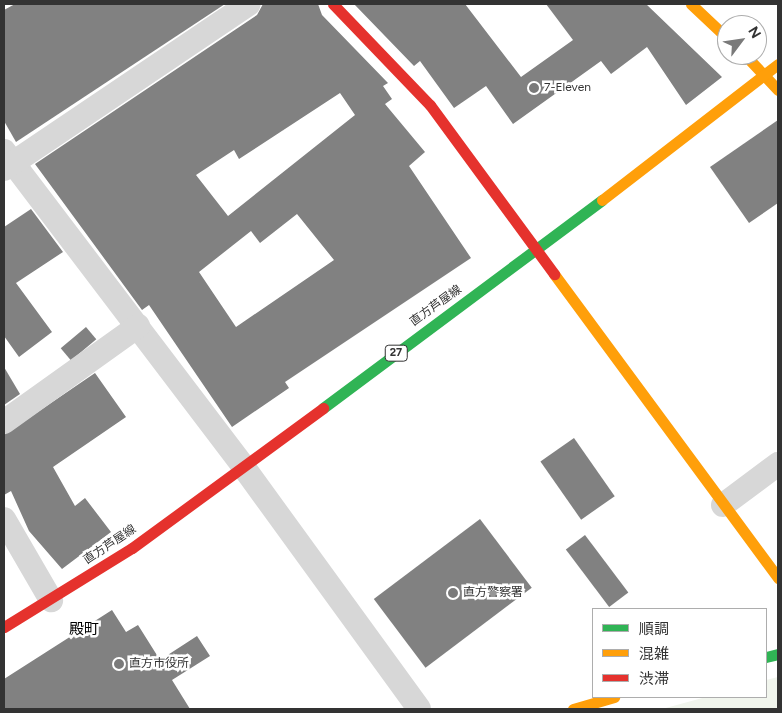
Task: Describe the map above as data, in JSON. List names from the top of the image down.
{
  "streets": {
    "main road": ["直方芦屋線", "27"]
  },
  "districts": ["殿町"],
  "places": ["7-Eleven", "直方警察署", "直方市役所"],
  "legend": ["順調", "混雑", "渋滞"],
  "north": "top right"
}
